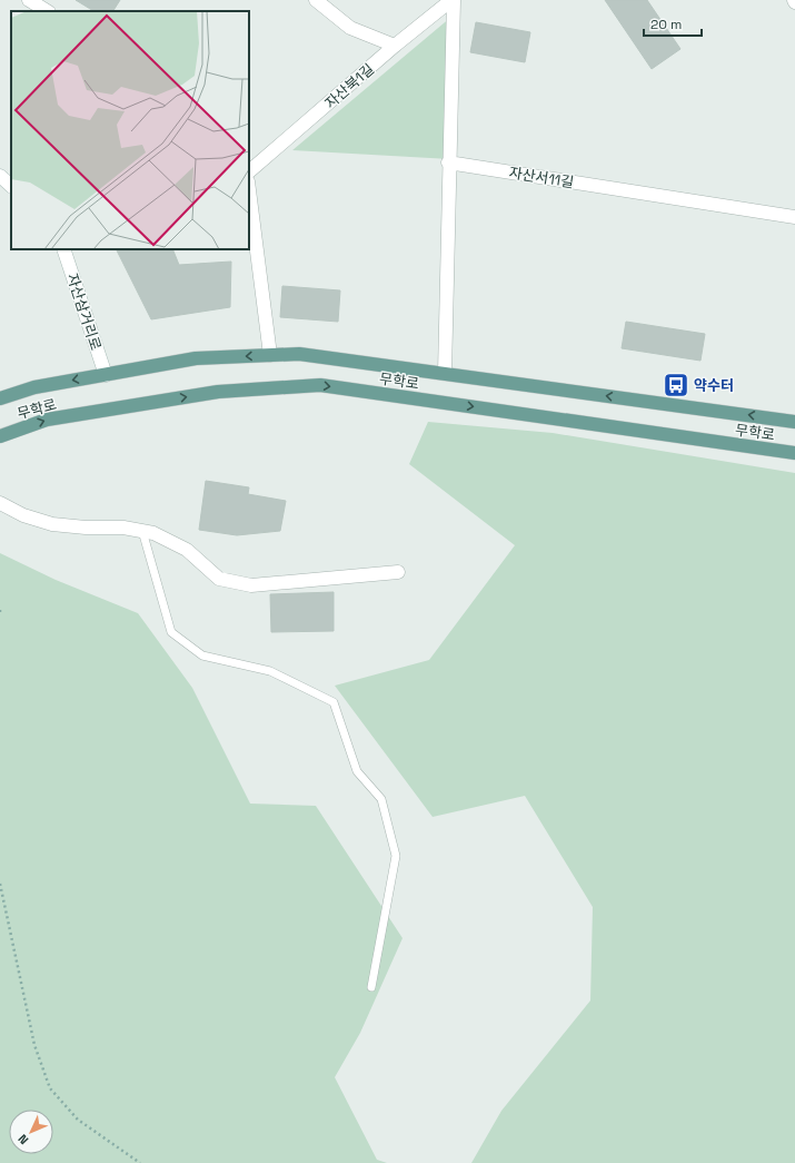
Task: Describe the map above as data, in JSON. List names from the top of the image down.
{
  "streets": {
    "main road": ["무학로"],
    "street": ["자산북1길", "자산서11길", "자산삼거리로"]
  },
  "crossings": [
    ["자산삼거리로", "무학로"]
  ],
  "places": {
    "bus stop": ["약수터"]
  },
  "scale_bar": "20 m",
  "north": "bottom left"
}
